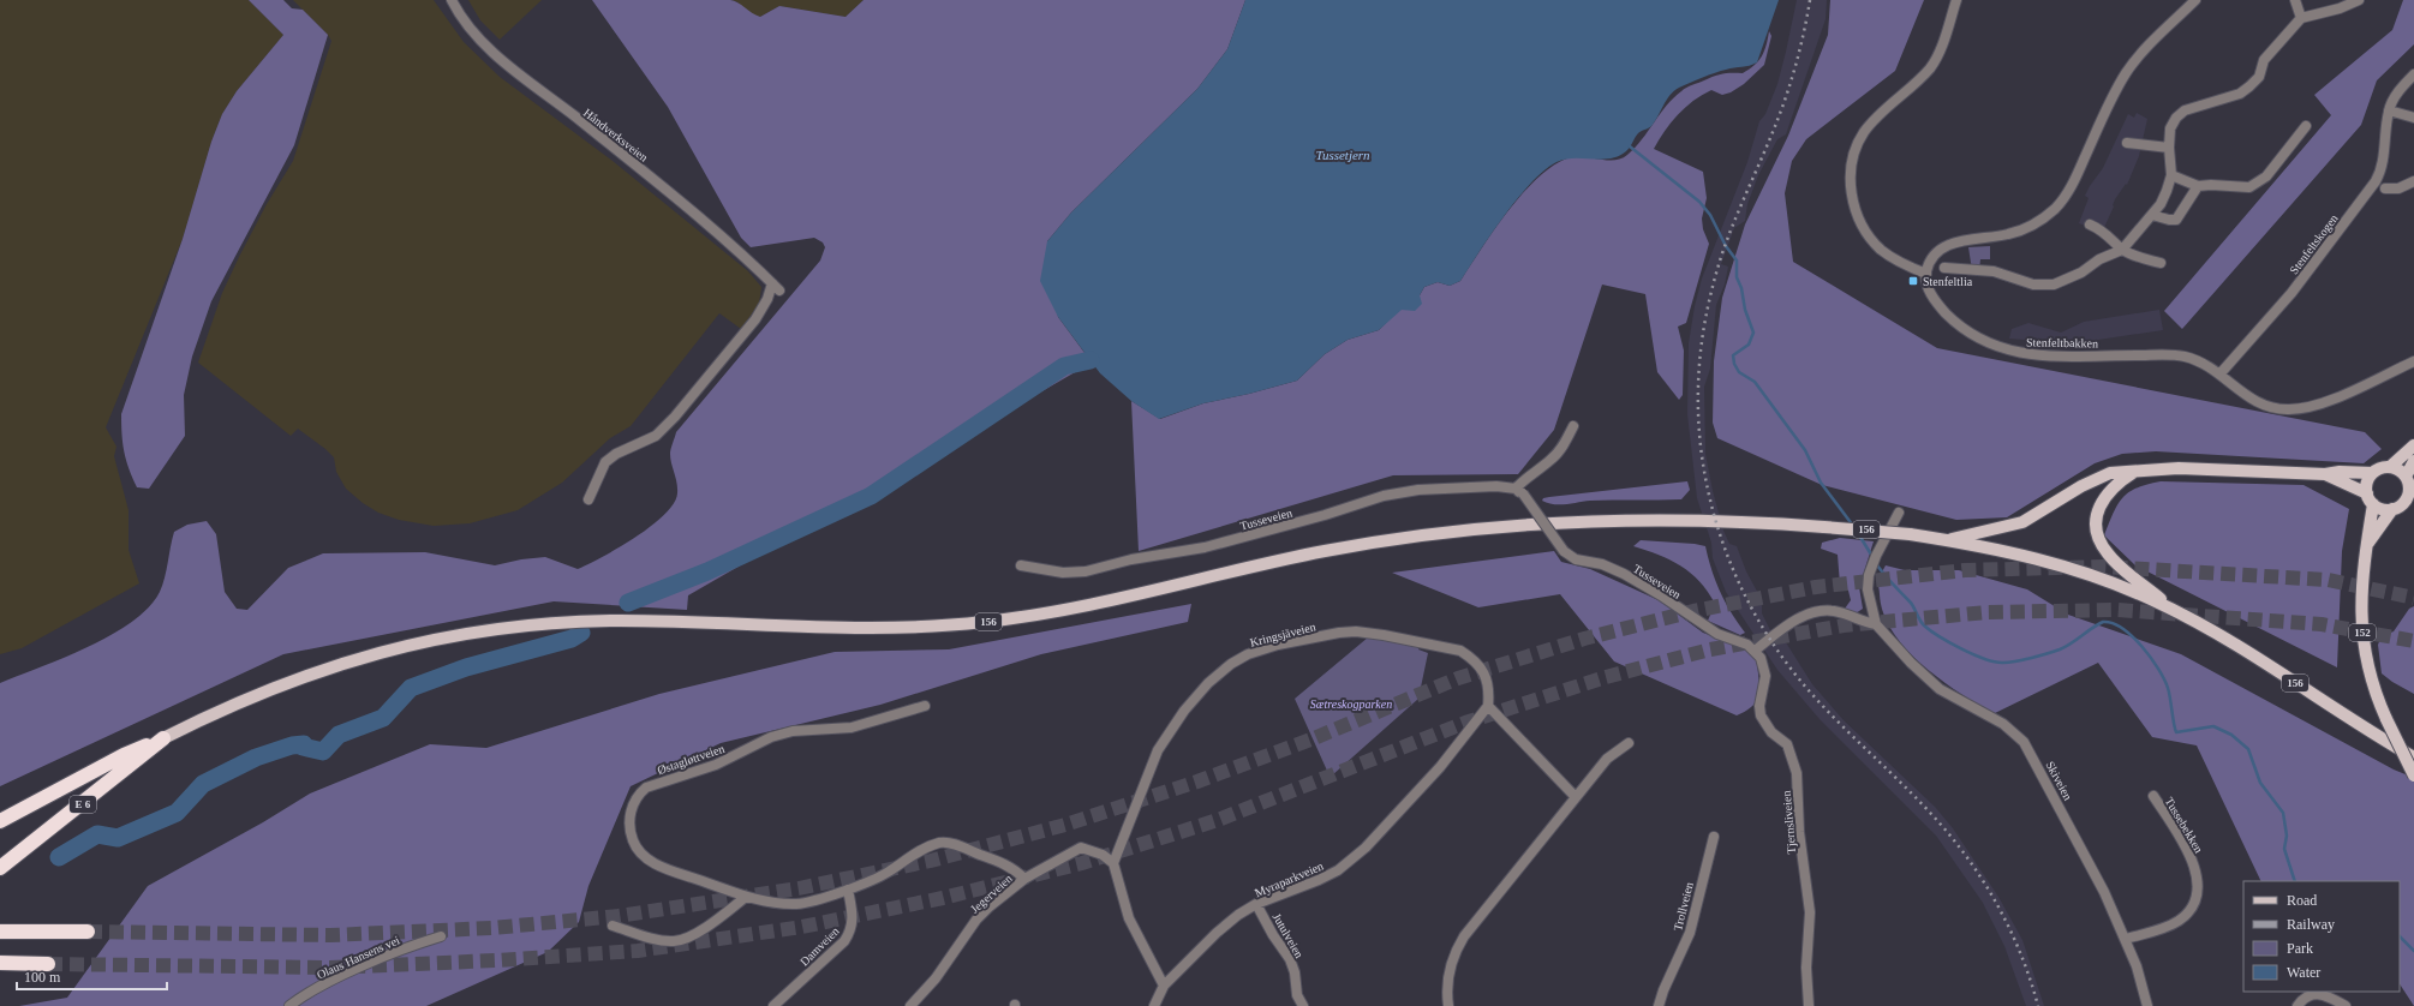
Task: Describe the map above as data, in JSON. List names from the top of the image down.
{
  "streets": {
    "highway": ["E 6"],
    "main road": ["156", "152"],
    "street": [
      "Håndverksveien",
      "Stenfeltskogen",
      "Stenfeltbakken",
      "Tusseveien",
      "Kringsjåveien",
      "Østagløttveien",
      "Skiveien",
      "Tjernsliveien",
      "Tussebekken",
      "Myraparkveien",
      "Jegerveien",
      "Trollveien",
      "Jutulveien",
      "Damveien",
      "Olaus Hansens vei"
    ]
  },
  "crossings": [
    ["Stenfeltskogen", "Stenfeltbakken"],
    ["Tusseveien", "Tjernsliveien"],
    ["156", "152"],
    ["156", "E 6"],
    ["Kringsjåveien", "Myraparkveien"],
    ["Kringsjåveien", "Jegerveien"],
    ["Østagløttveien", "Jegerveien"],
    ["Østagløttveien", "Damveien"],
    ["Skiveien", "Tussebekken"],
    ["Myraparkveien", "Jutulveien"]
  ],
  "water": ["Tussetjern"],
  "parks": ["Sætreskogparken"],
  "places": {
    "transit": ["Stenfeltlia"]
  },
  "legend": [
    "Road",
    "Railway",
    "Park",
    "Water"
  ],
  "scale_bar": "100 m"
}
